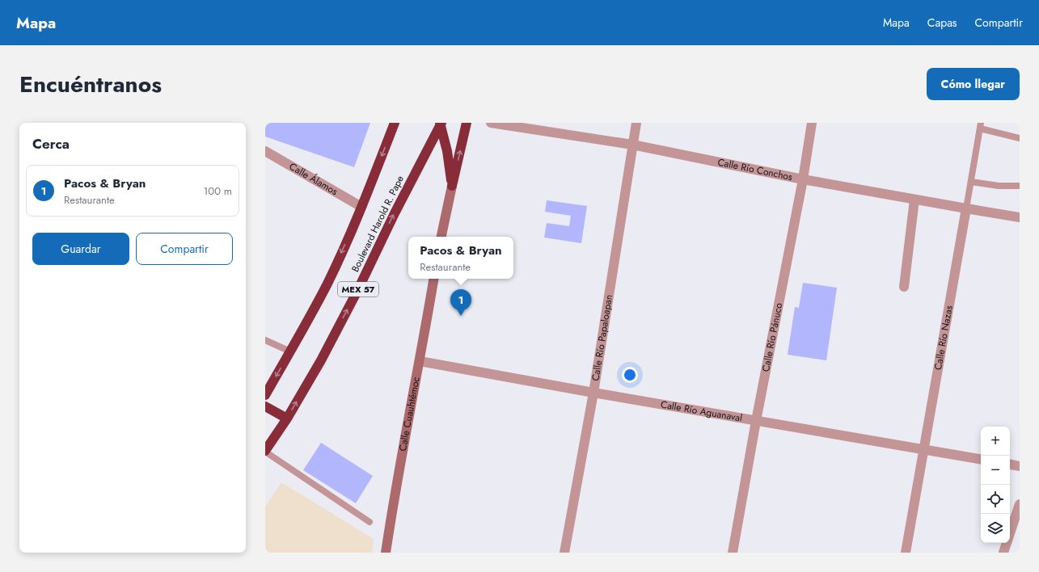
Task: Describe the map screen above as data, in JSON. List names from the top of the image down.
{
  "streets": {
    "highway": ["Boulevard Harold R. Pape", "MEX 57"],
    "street": [
      "Calle Río Conchos",
      "Calle Álamos",
      "Calle Río Papaloapan",
      "Calle Río Pánuco",
      "Calle Río Nazas",
      "Calle Río Aguanaval",
      "Calle Cuauhtémoc"
    ]
  },
  "crossings": [
    ["Calle Río Conchos", "Calle Río Papaloapan"],
    ["Calle Río Conchos", "Calle Río Pánuco"],
    ["Calle Río Conchos", "Calle Río Nazas"],
    ["Calle Álamos", "Boulevard Harold R. Pape"],
    ["Calle Río Papaloapan", "Calle Río Aguanaval"],
    ["Calle Río Pánuco", "Calle Río Aguanaval"],
    ["Calle Río Nazas", "Calle Río Aguanaval"],
    ["Calle Río Aguanaval", "Calle Cuauhtémoc"]
  ],
  "page": {
    "header": "Mapa",
    "nav": ["Mapa", "Capas", "Compartir"],
    "title": "Encuéntranos",
    "buttons": [
      "Cómo llegar",
      ["Guardar", "Compartir"]
    ],
    "heading": "Cerca",
    "list": [
      {
        "mark": "1",
        "name": "Pacos & Bryan",
        "note": "Restaurante",
        "value": "100 m"
      }
    ],
    "popup": ["Pacos & Bryan", "Restaurante"],
    "pins": "1",
    "map_buttons": ["+", "−"]
  }
}
